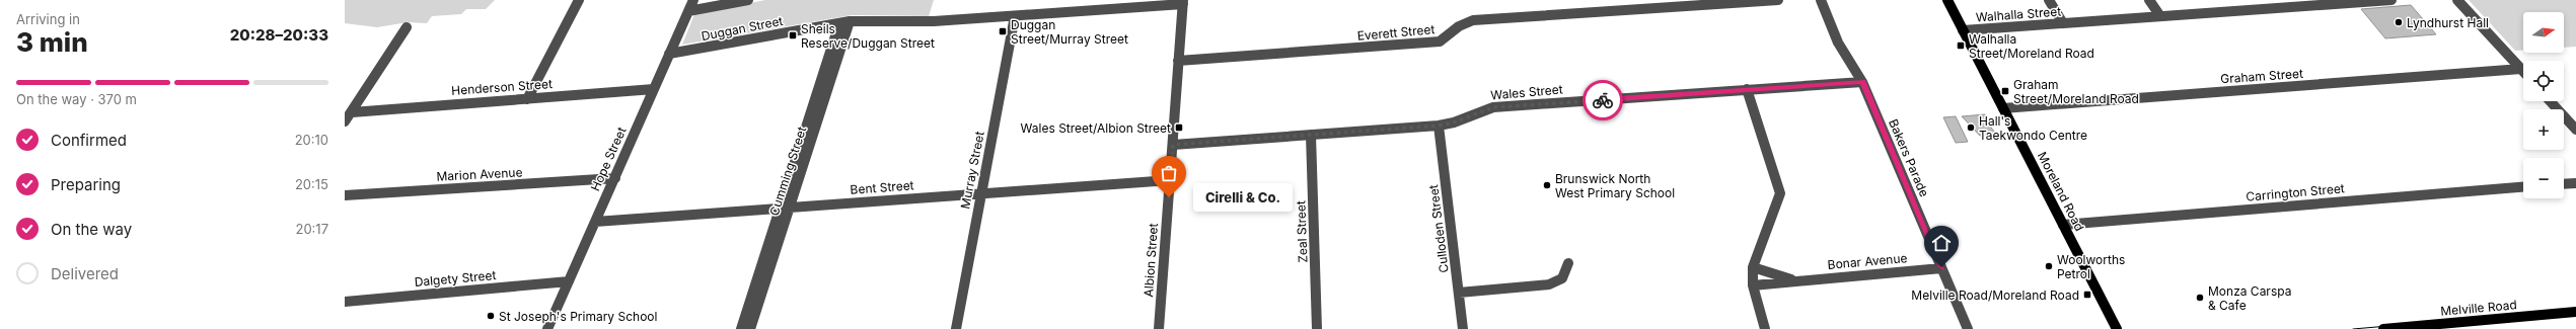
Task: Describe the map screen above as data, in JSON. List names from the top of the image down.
{
  "streets": {
    "main road": ["Moreland Road", "Melville Road"],
    "street": [
      "Walhalla Street",
      "Duggan Street",
      "Everett Street",
      "Graham Street",
      "Henderson Street",
      "Wales Street",
      "Bakers Parade",
      "Hope Street",
      "Murray Street",
      "Cumming Street",
      "Marion Avenue",
      "Bent Street",
      "Carrington Street",
      "Culloden Street",
      "Zeal Street",
      "Albion Street",
      "Bonar Avenue",
      "Dalgety Street"
    ]
  },
  "crossings": [
    ["Walhalla Street", "Moreland Road"],
    ["Duggan Street", "Hope Street"],
    ["Duggan Street", "Murray Street"],
    ["Duggan Street", "Cumming Street"],
    ["Duggan Street", "Albion Street"],
    ["Everett Street", "Albion Street"],
    ["Graham Street", "Moreland Road"],
    ["Henderson Street", "Hope Street"],
    ["Wales Street", "Bakers Parade"],
    ["Wales Street", "Culloden Street"],
    ["Wales Street", "Zeal Street"],
    ["Wales Street", "Albion Street"],
    ["Bakers Parade", "Bonar Avenue"],
    ["Hope Street", "Marion Avenue"],
    ["Hope Street", "Bent Street"],
    ["Hope Street", "Dalgety Street"],
    ["Murray Street", "Bent Street"],
    ["Cumming Street", "Bent Street"],
    ["Bent Street", "Albion Street"],
    ["Moreland Road", "Carrington Street"]
  ],
  "places": {
    "other": [
      "Lyndhurst Hall",
      "Hall's Taekwondo Centre",
      "Brunswick North West Primary School",
      "Cirelli & Co.",
      "Woolworths Petrol",
      "Monza Carspa & Cafe",
      "St Joseph's Primary School"
    ],
    "transit": [
      "Duggan Street/Murray Street",
      "Sheils Reserve/Duggan Street",
      "Walhalla Street/Moreland Road",
      "Graham Street/Moreland Road",
      "Wales Street/Albion Street",
      "Melville Road/Moreland Road"
    ]
  },
  "north": "right",
  "page": {
    "heading": ["3 min", "Arriving in", "20:28–20:33"],
    "map_buttons": ["+", "−"],
    "bar": "On the way · 370 m",
    "list": [
      ["Confirmed", "20:10"],
      ["Preparing", "20:15"],
      ["On the way", "20:17"],
      "Delivered"
    ],
    "bubble": "Cirelli & Co."
  }
}
